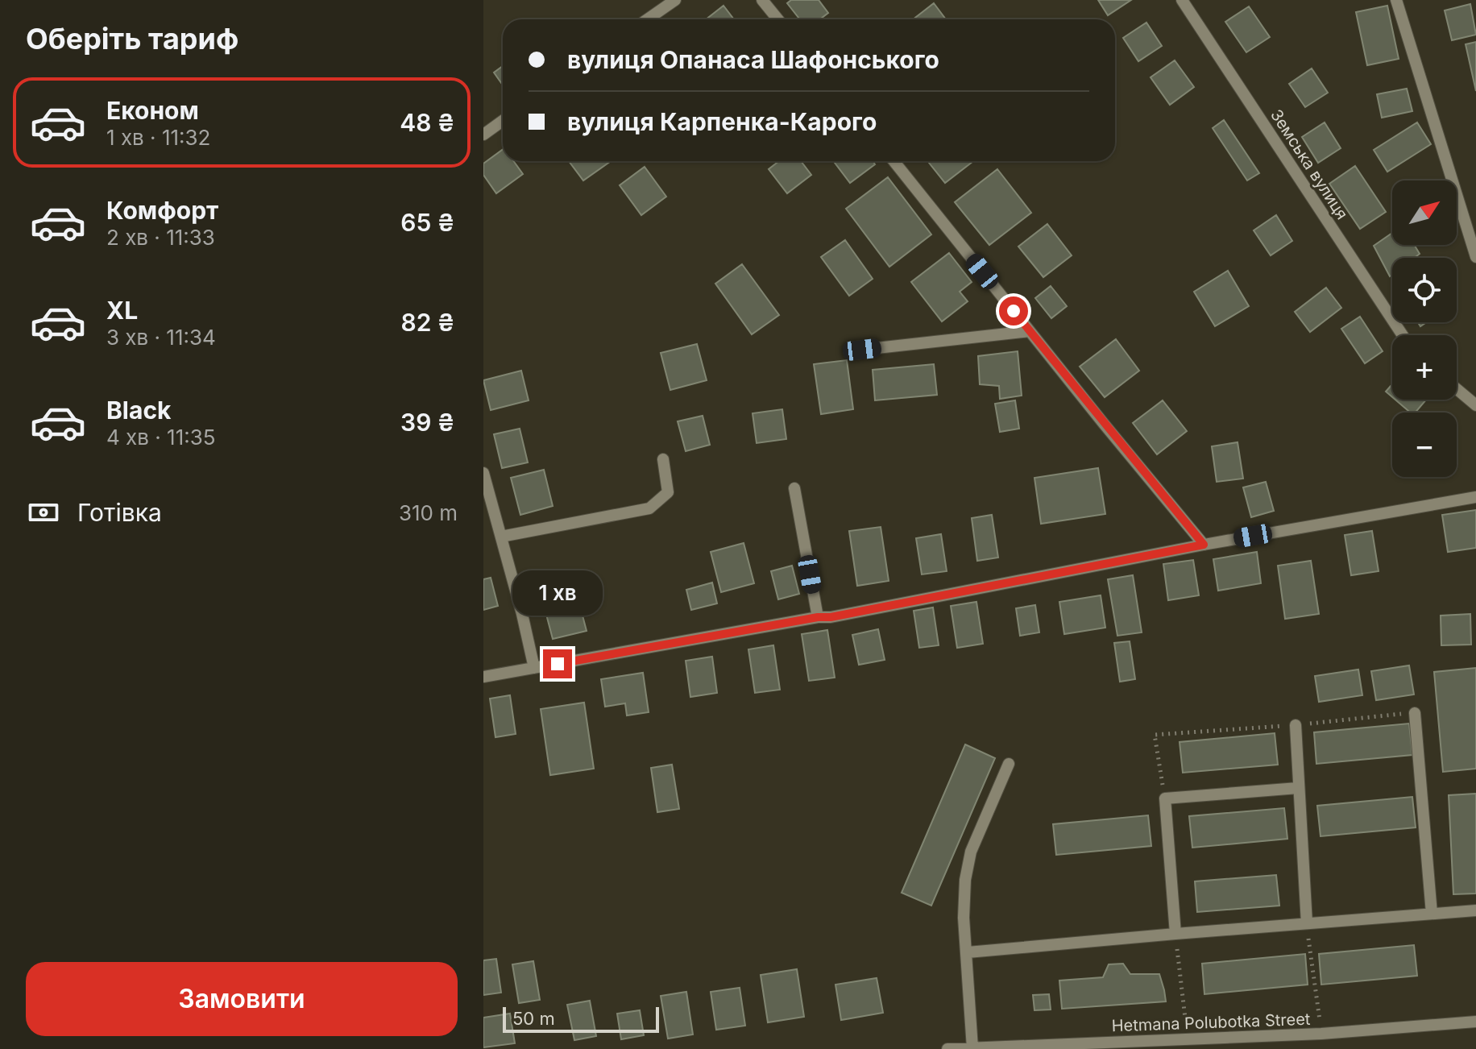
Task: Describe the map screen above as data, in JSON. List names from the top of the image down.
{
  "streets": {
    "street": ["Земська вулиця", "Hetmana Polubotka Street"]
  },
  "scale_bar": "50 m",
  "north": "top right",
  "page": {
    "heading": "Оберіть тариф",
    "banner": ["вулиця Опанаса Шафонського", "вулиця Карпенка-Карого"],
    "list": [
      {
        "name": "Економ",
        "note": "1 хв · 11:32",
        "value": "48 ₴"
      },
      {
        "name": "Комфорт",
        "note": "2 хв · 11:33",
        "value": "65 ₴"
      },
      {
        "name": "XL",
        "note": "3 хв · 11:34",
        "value": "82 ₴"
      },
      {
        "name": "Black",
        "note": "4 хв · 11:35",
        "value": "39 ₴"
      }
    ],
    "map_buttons": ["+", "−"],
    "pay": ["Готівка", "310 m"],
    "bubble": "1 хв",
    "buttons": "Замовити",
    "scale": "50 m"
  }
}
